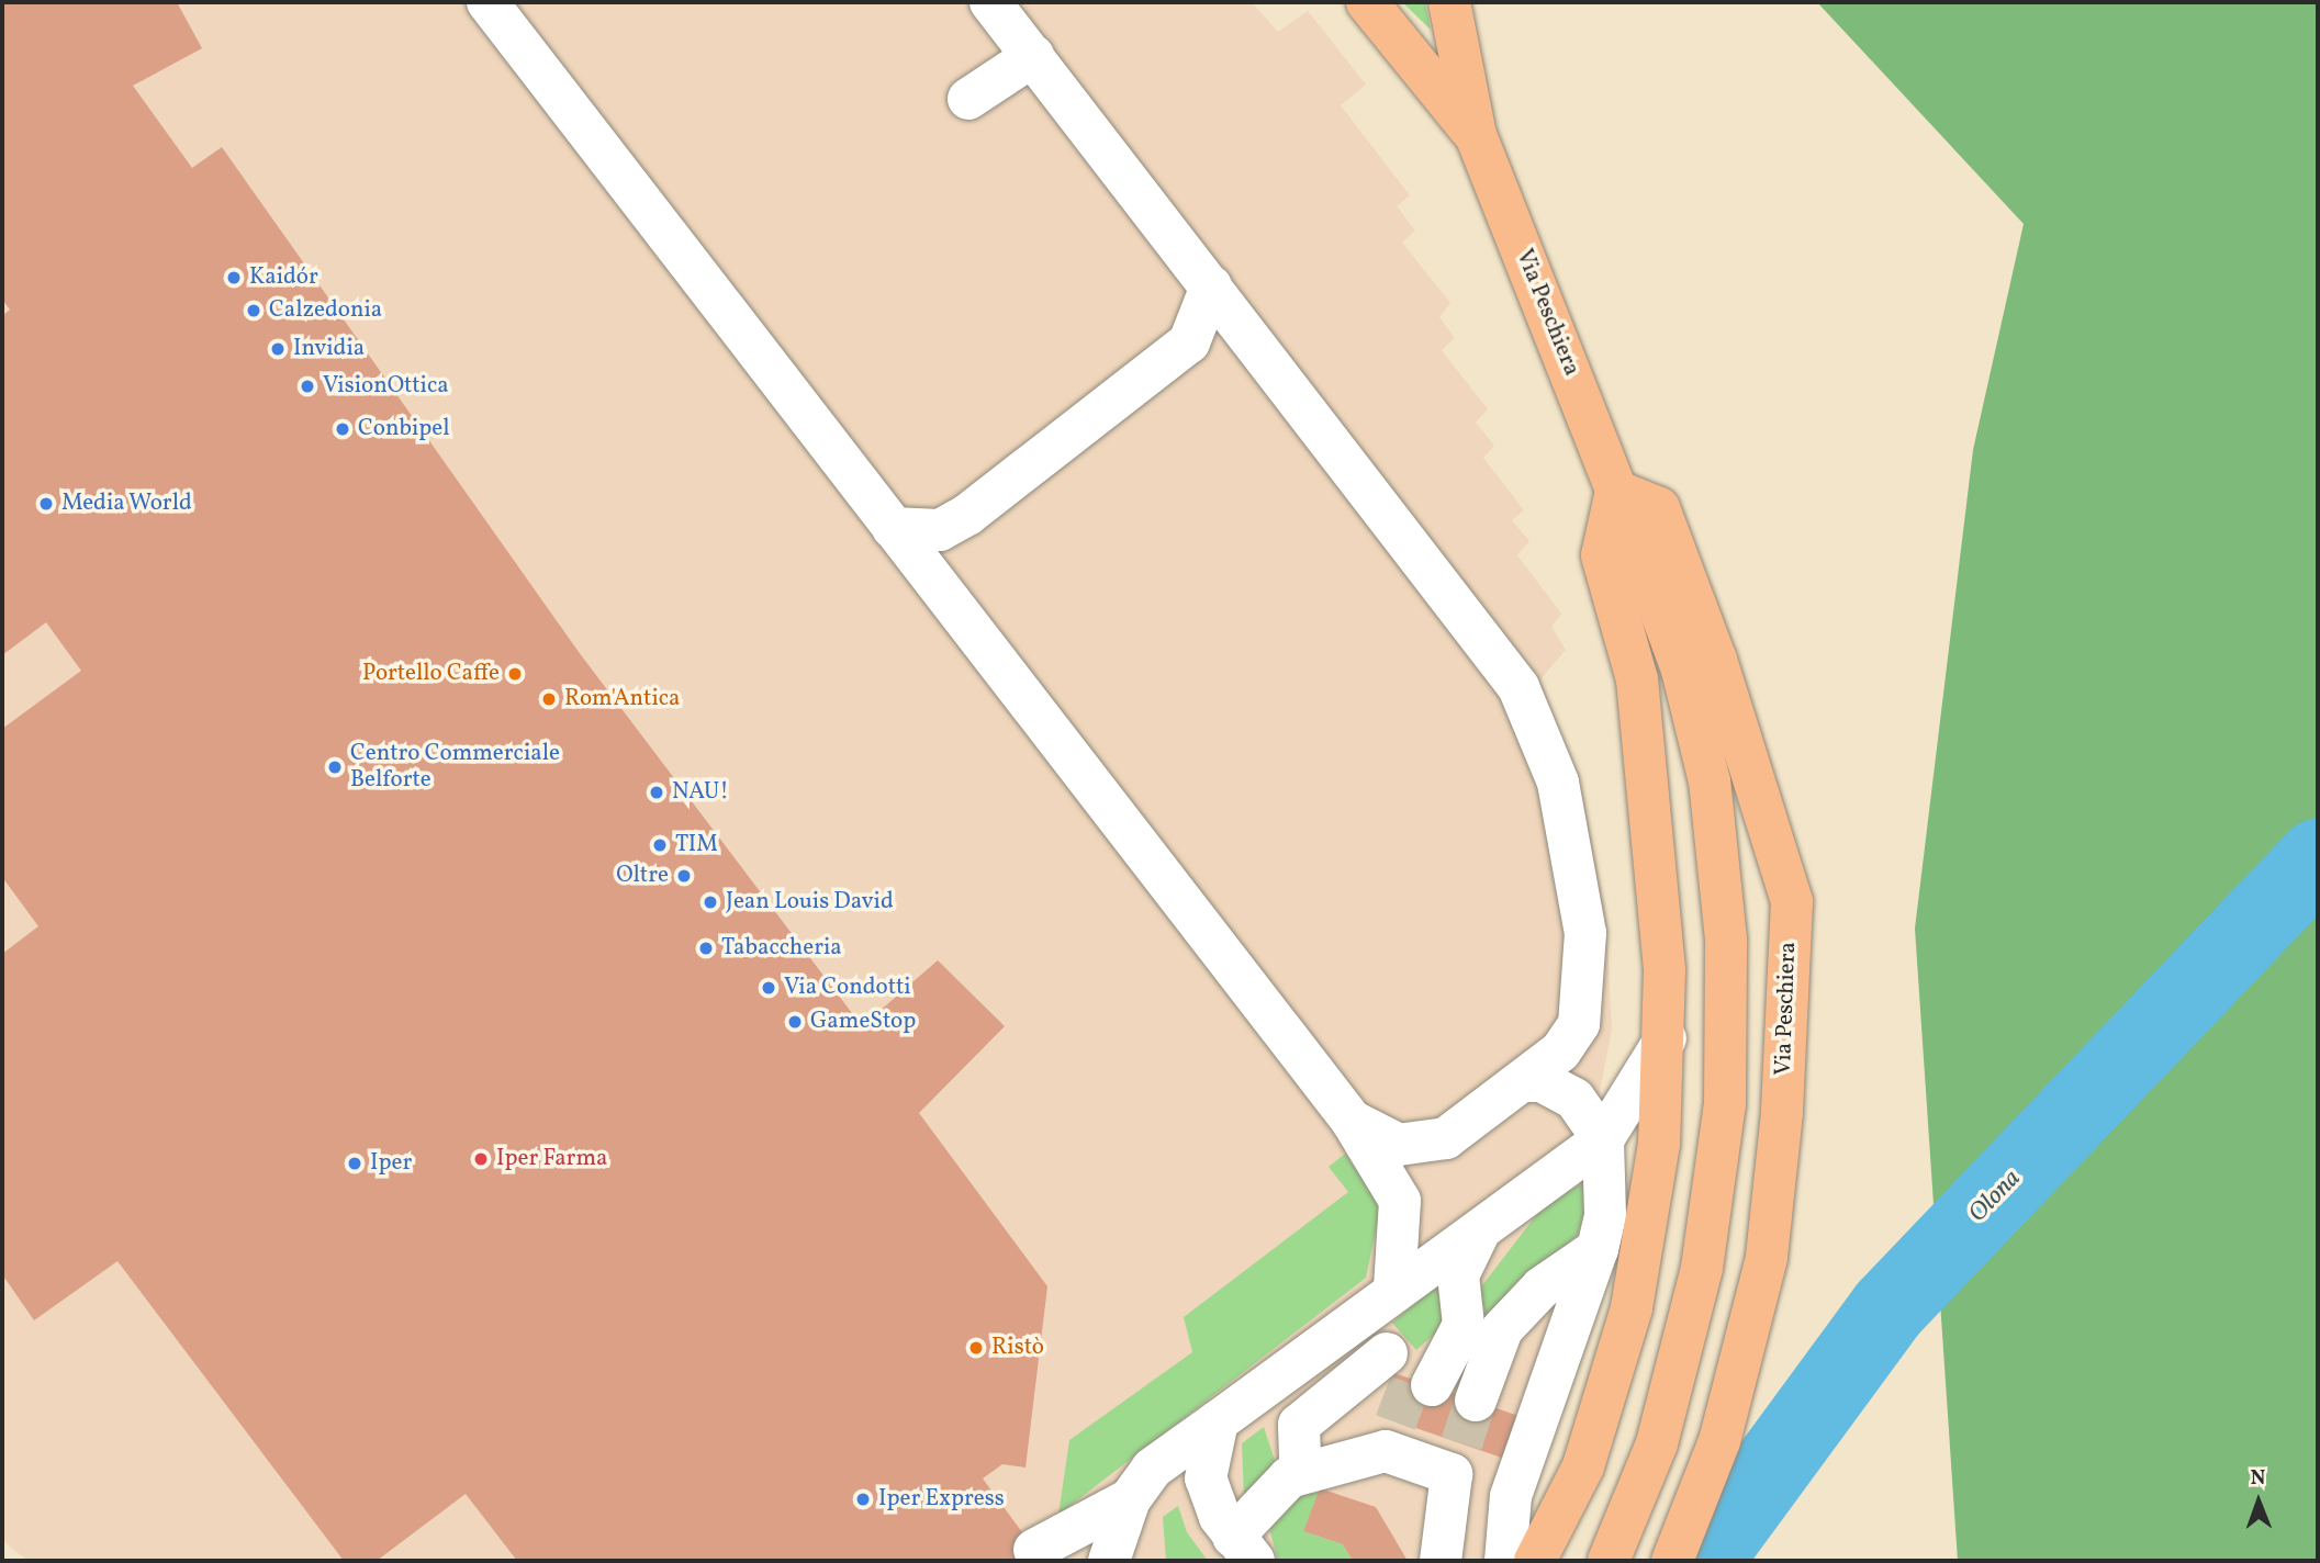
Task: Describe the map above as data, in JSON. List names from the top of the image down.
{
  "streets": {
    "main road": ["Via Peschiera"]
  },
  "water": ["Olona"],
  "places": [
    "Kaidór",
    "Calzedonia",
    "Invidia",
    "VisionOttica",
    "Conbipel",
    "Media World",
    "Portello Caffe",
    "Rom'Antica",
    "Centro Commerciale Belforte",
    "NAU!",
    "TIM",
    "Oltre",
    "Jean Louis David",
    "Tabaccheria",
    "Via Condotti",
    "GameStop",
    "Iper Farma",
    "Iper",
    "Ristò",
    "Iper Express"
  ],
  "north": "top"
}
